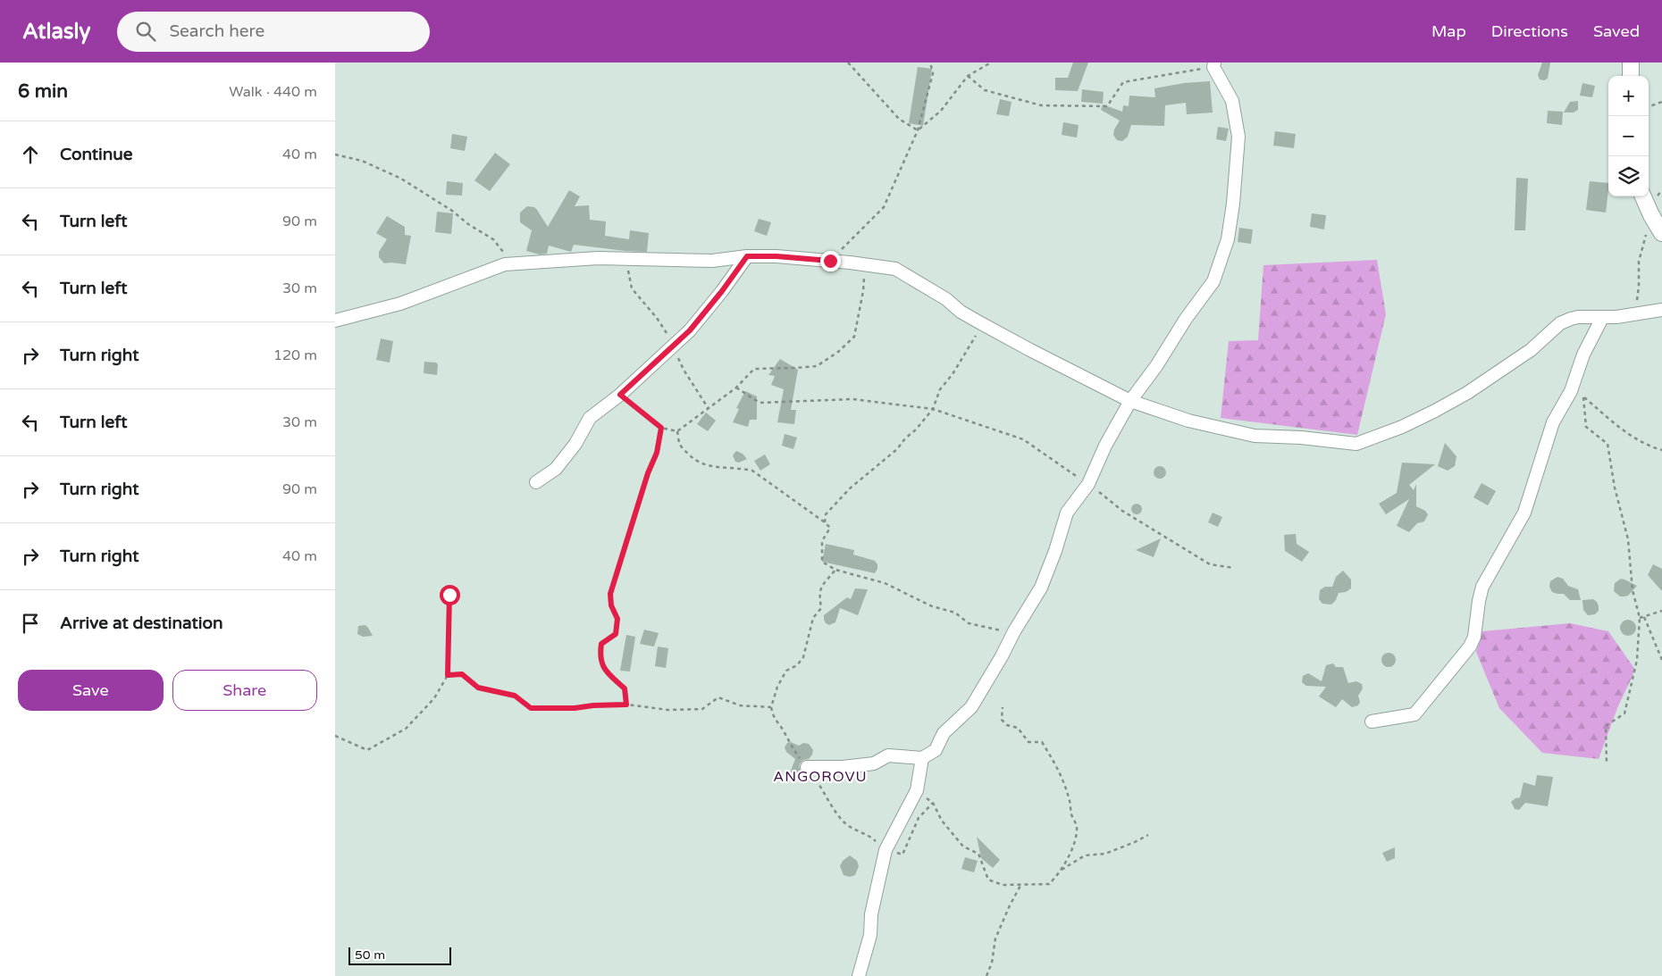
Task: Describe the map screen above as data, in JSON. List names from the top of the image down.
{
  "districts": ["ANGOROVU"],
  "scale_bar": "50 m",
  "page": {
    "header": "Atlasly",
    "search": "Search here",
    "nav": ["Map", "Directions", "Saved"],
    "heading": ["6 min", "Walk · 440 m"],
    "map_buttons": ["+", "−"],
    "list": [
      ["Continue", "40 m"],
      ["Turn left", "90 m"],
      ["Turn left", "30 m"],
      ["Turn right", "120 m"],
      ["Turn left", "30 m"],
      ["Turn right", "90 m"],
      ["Turn right", "40 m"],
      "Arrive at destination"
    ],
    "buttons": ["Save", "Share"],
    "scale": "50 m"
  }
}
